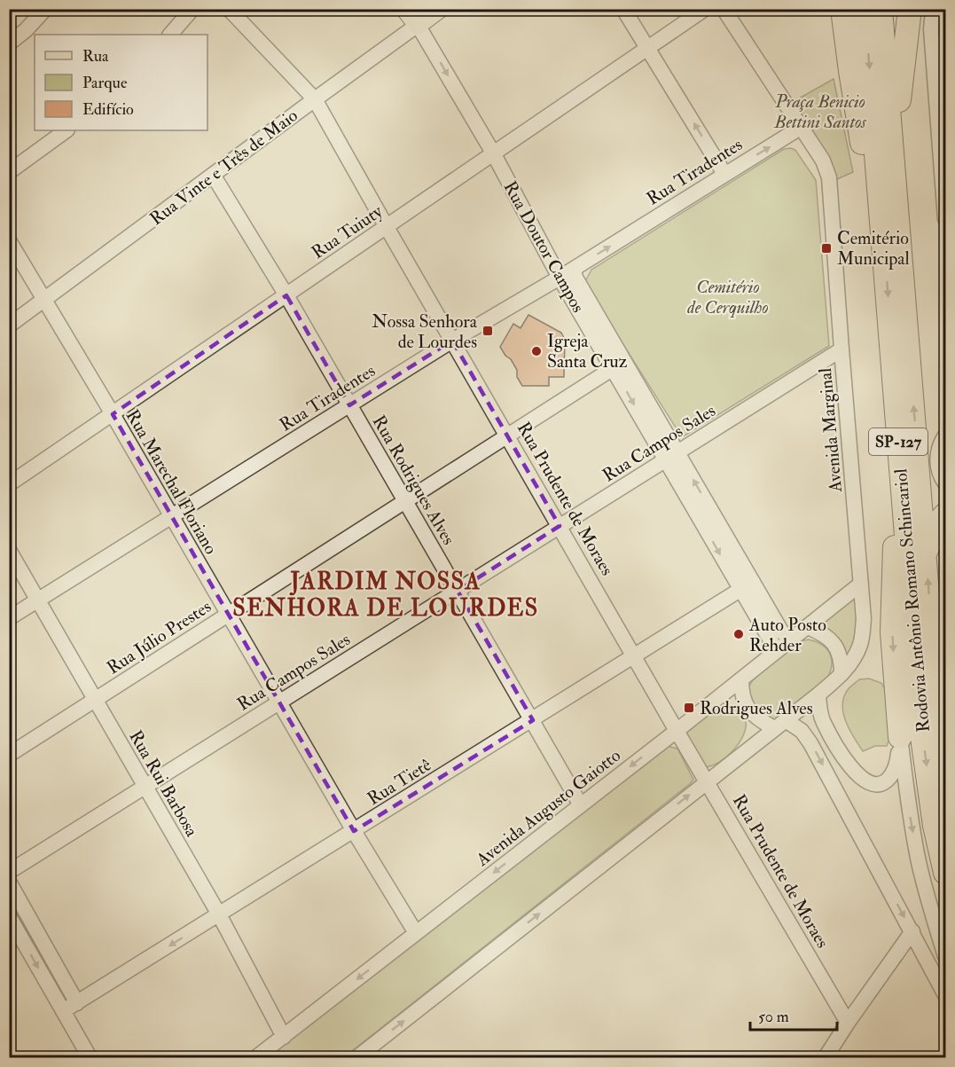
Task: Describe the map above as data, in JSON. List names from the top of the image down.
{
  "streets": {
    "highway": ["SP-127", "Rodovia Antônio Romano Schincariol"],
    "main road": ["Rua Vinte e Três de Maio", "Rua Doutor Campos"],
    "street": [
      "Rua Tiradentes",
      "Rua Tuiuty",
      "Avenida Marginal",
      "Rua Campos Sales",
      "Rua Rodrigues Alves",
      "Rua Marechal Floriano",
      "Rua Prudente de Moraes",
      "Rua Júlio Prestes",
      "Rua Tietê",
      "Rua Rui Barbosa",
      "Avenida Augusto Gaiotto"
    ]
  },
  "crossings": [
    ["Rua Vinte e Três de Maio", "Rua Doutor Campos"],
    ["Rua Vinte e Três de Maio", "Rua Rodrigues Alves"],
    ["Rua Vinte e Três de Maio", "Rua Marechal Floriano"],
    ["Rua Vinte e Três de Maio", "Rua Prudente de Moraes"],
    ["Rua Tiradentes", "Rua Doutor Campos"],
    ["Rua Tiradentes", "Avenida Marginal"],
    ["Rua Tiradentes", "Rua Rodrigues Alves"],
    ["Rua Tiradentes", "Rua Marechal Floriano"],
    ["Rua Tiradentes", "Rua Prudente de Moraes"],
    ["Rua Tiradentes", "Rua Rui Barbosa"],
    ["Rua Tuiuty", "Rua Doutor Campos"],
    ["Rua Tuiuty", "Rua Rodrigues Alves"],
    ["Rua Tuiuty", "Rua Marechal Floriano"],
    ["Rua Tuiuty", "Rua Prudente de Moraes"],
    ["Rua Doutor Campos", "Rua Campos Sales"],
    ["Rua Doutor Campos", "Rua Júlio Prestes"],
    ["Rua Doutor Campos", "Rua Tietê"],
    ["Rua Doutor Campos", "Avenida Augusto Gaiotto"],
    ["Avenida Marginal", "Rua Campos Sales"],
    ["Avenida Marginal", "Avenida Augusto Gaiotto"],
    ["Rua Campos Sales", "Rua Rodrigues Alves"],
    ["Rua Campos Sales", "Rua Marechal Floriano"],
    ["Rua Campos Sales", "Rua Prudente de Moraes"],
    ["Rua Campos Sales", "Rua Rui Barbosa"],
    ["Rua Rodrigues Alves", "Rua Júlio Prestes"],
    ["Rua Rodrigues Alves", "Rua Tietê"],
    ["Rua Rodrigues Alves", "Avenida Augusto Gaiotto"],
    ["Rua Marechal Floriano", "Rua Júlio Prestes"],
    ["Rua Marechal Floriano", "Rua Tietê"],
    ["Rua Marechal Floriano", "Avenida Augusto Gaiotto"],
    ["Rua Prudente de Moraes", "Rua Júlio Prestes"],
    ["Rua Prudente de Moraes", "Rua Tietê"],
    ["Rua Prudente de Moraes", "Avenida Augusto Gaiotto"],
    ["Rua Júlio Prestes", "Rua Rui Barbosa"],
    ["Rua Tietê", "Rua Rui Barbosa"],
    ["Rua Rui Barbosa", "Avenida Augusto Gaiotto"]
  ],
  "districts": ["JARDIM NOSSA SENHORA DE LOURDES"],
  "parks": ["Praça Benicio Bettini Santos", "Cemitério de Cerquilho"],
  "places": {
    "transit": ["Cemitério Municipal", "Nossa Senhora de Lourdes", "Rodrigues Alves"],
    "other": ["Igreja Santa Cruz", "Auto Posto Rehder"]
  },
  "legend": ["Rua", "Parque", "Edifício"],
  "scale_bar": "50 m"
}
